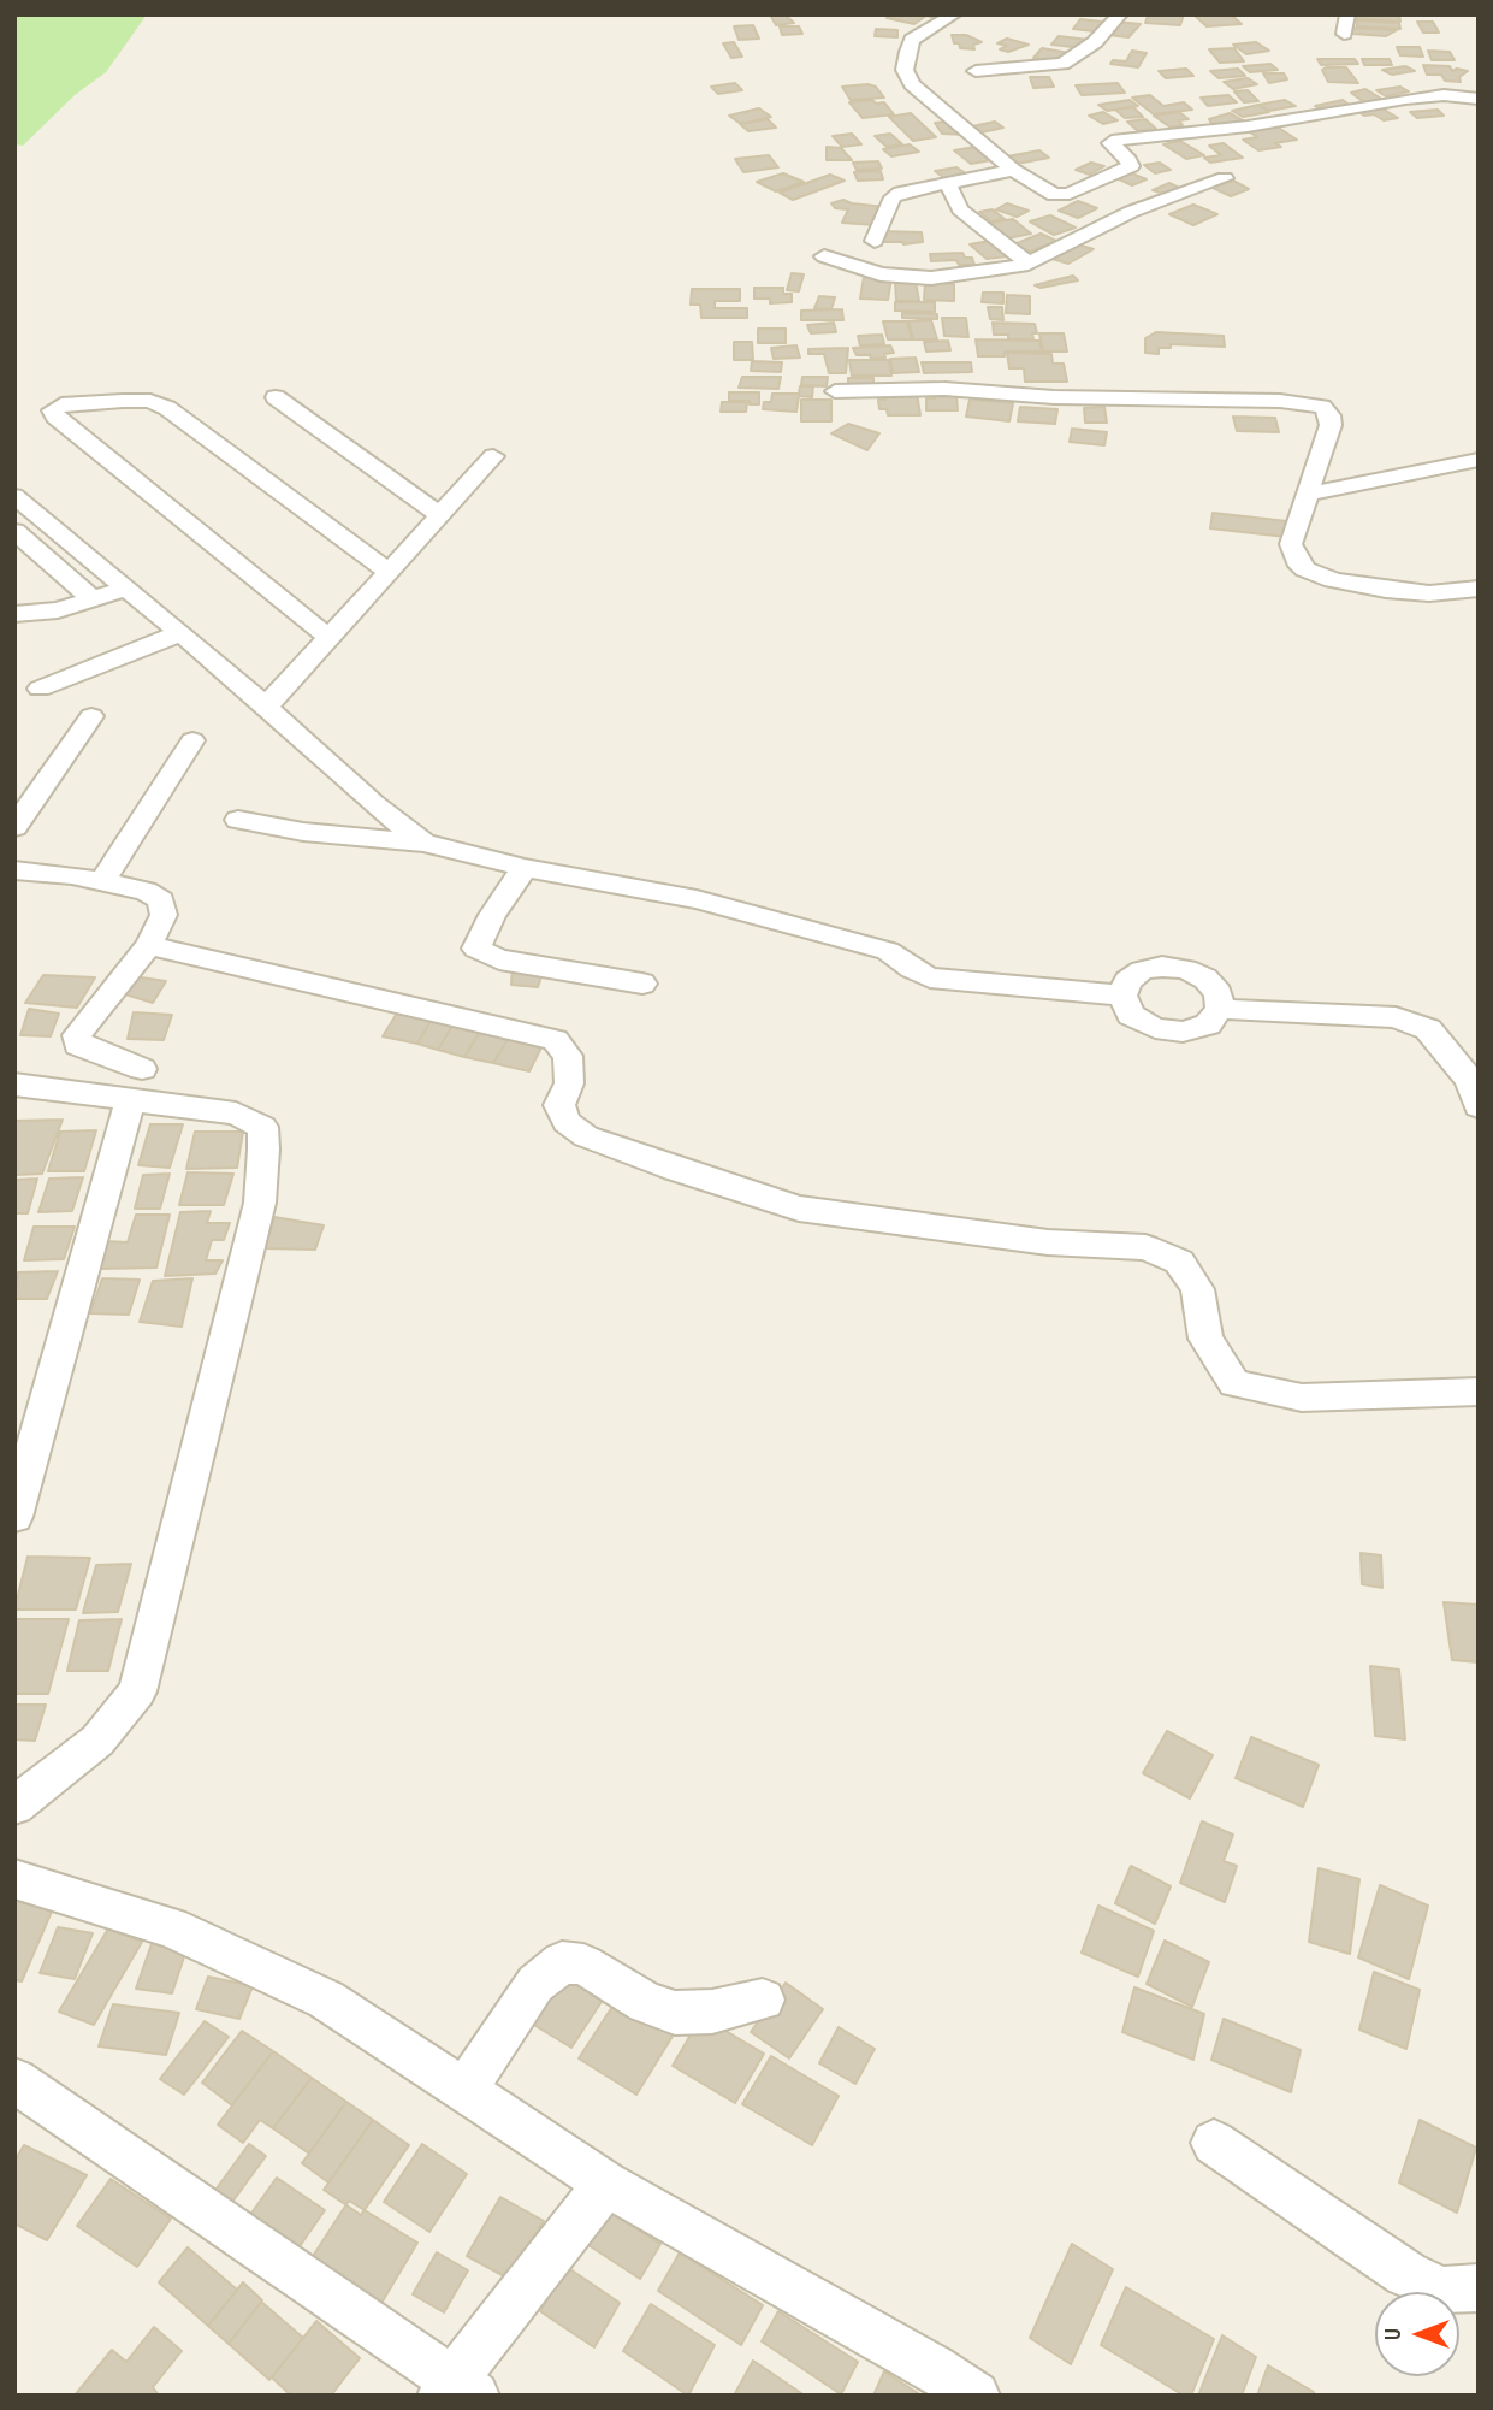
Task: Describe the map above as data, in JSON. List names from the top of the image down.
{
  "north": "left"
}
